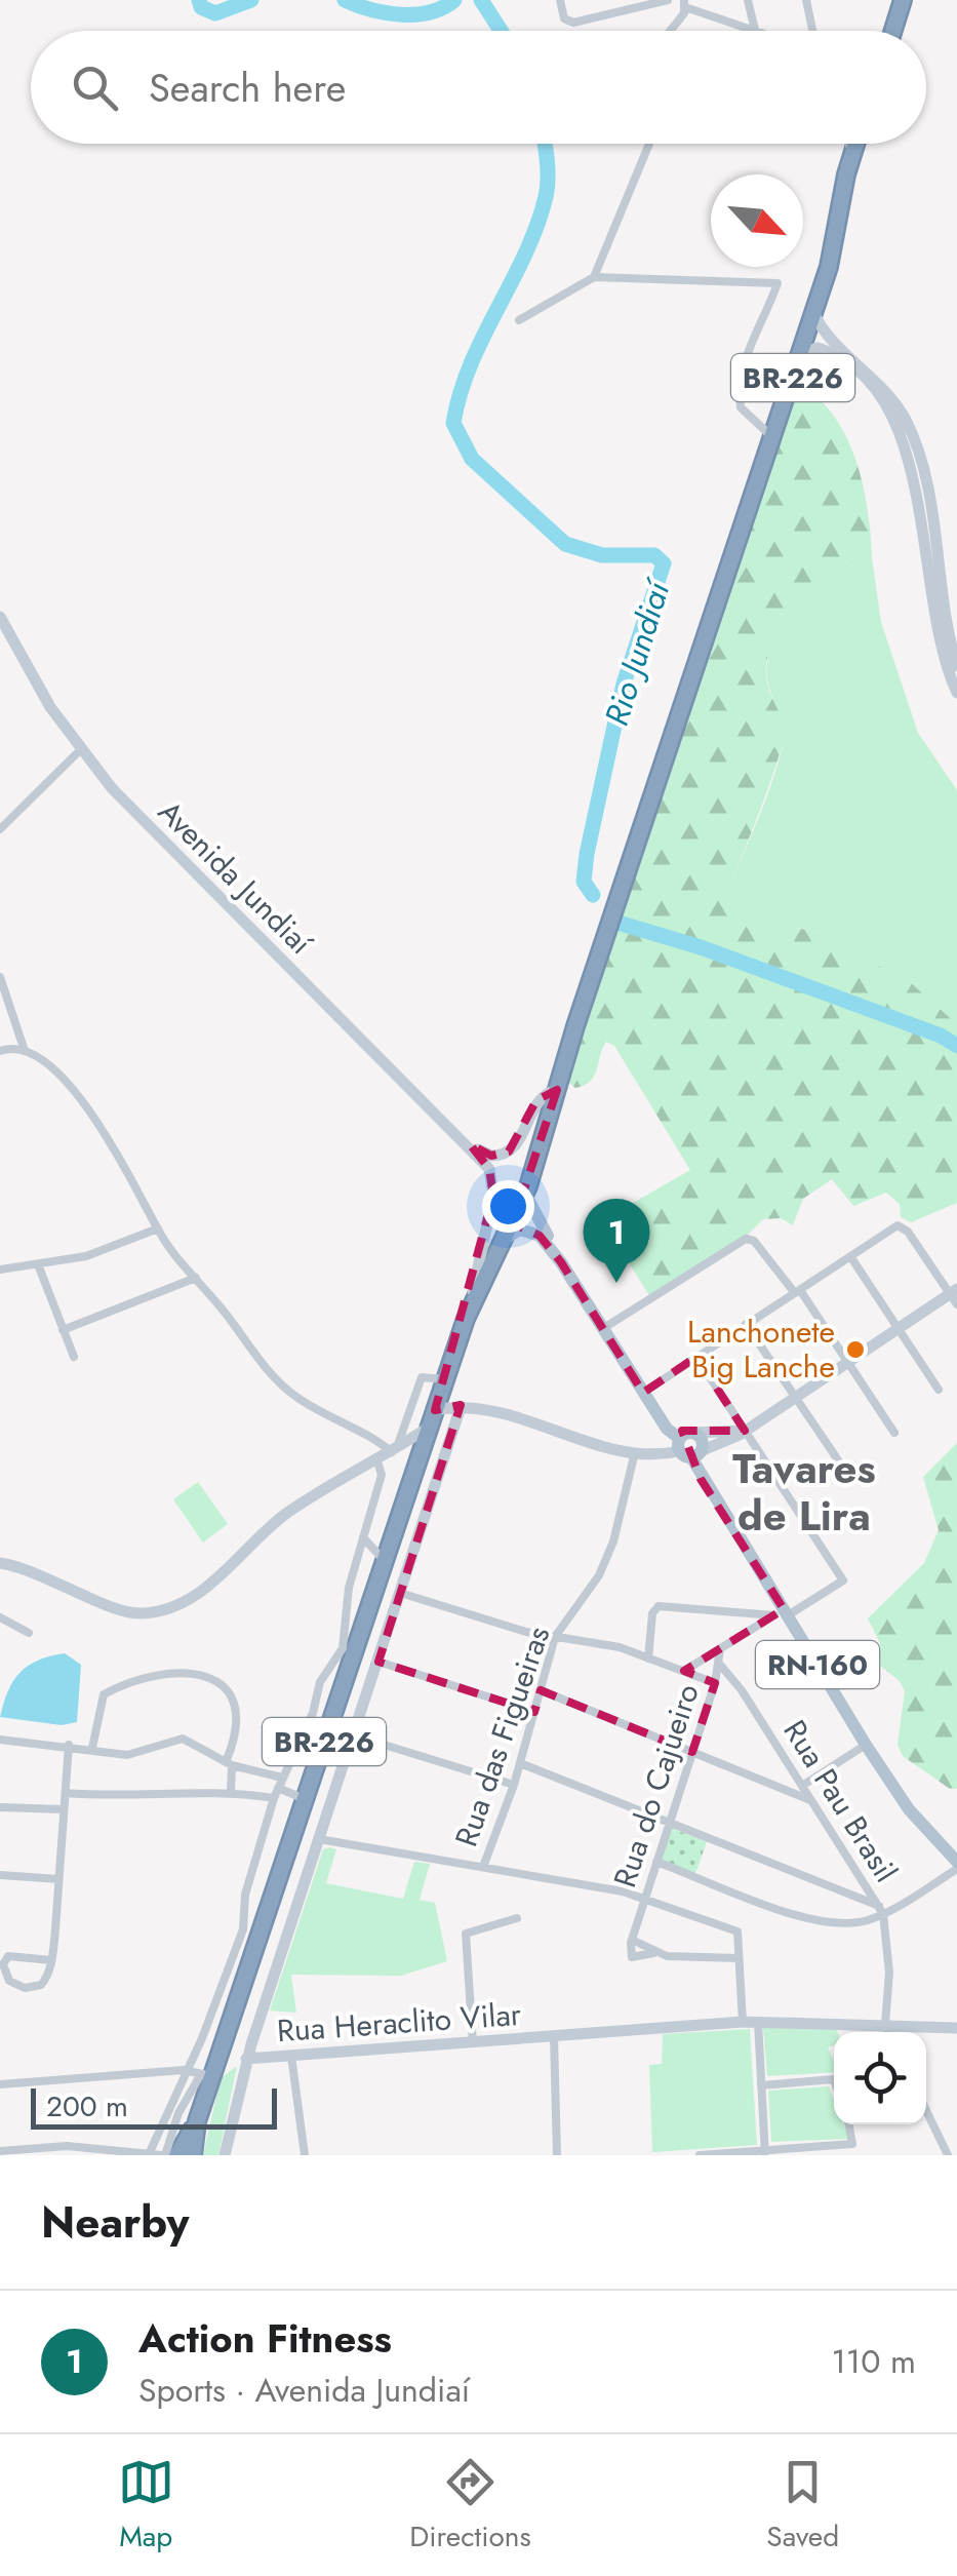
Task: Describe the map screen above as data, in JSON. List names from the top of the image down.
{
  "streets": {
    "highway": ["BR-226"],
    "main road": ["RN-160"],
    "street": [
      "Avenida Jundiaí",
      "Rua das Figueiras",
      "Rua do Cajueiro",
      "Rua Pau Brasil",
      "Rua Heraclito Vilar"
    ]
  },
  "crossings": [
    ["BR-226", "Avenida Jundiaí"],
    ["BR-226", "RN-160"],
    ["Rua do Cajueiro", "Rua Pau Brasil"]
  ],
  "districts": ["Tavares de Lira"],
  "water": ["Rio Jundiaí"],
  "places": ["Lanchonete Big Lanche"],
  "scale_bar": "200 m",
  "north": "bottom right",
  "page": {
    "search": "Search here",
    "pins": "1",
    "scale": "200 m",
    "heading": "Nearby",
    "list": [
      {
        "mark": "1",
        "name": "Action Fitness",
        "note": "Sports · Avenida Jundiaí",
        "value": "110 m"
      }
    ],
    "nav": ["Map", "Directions", "Saved"]
  }
}
